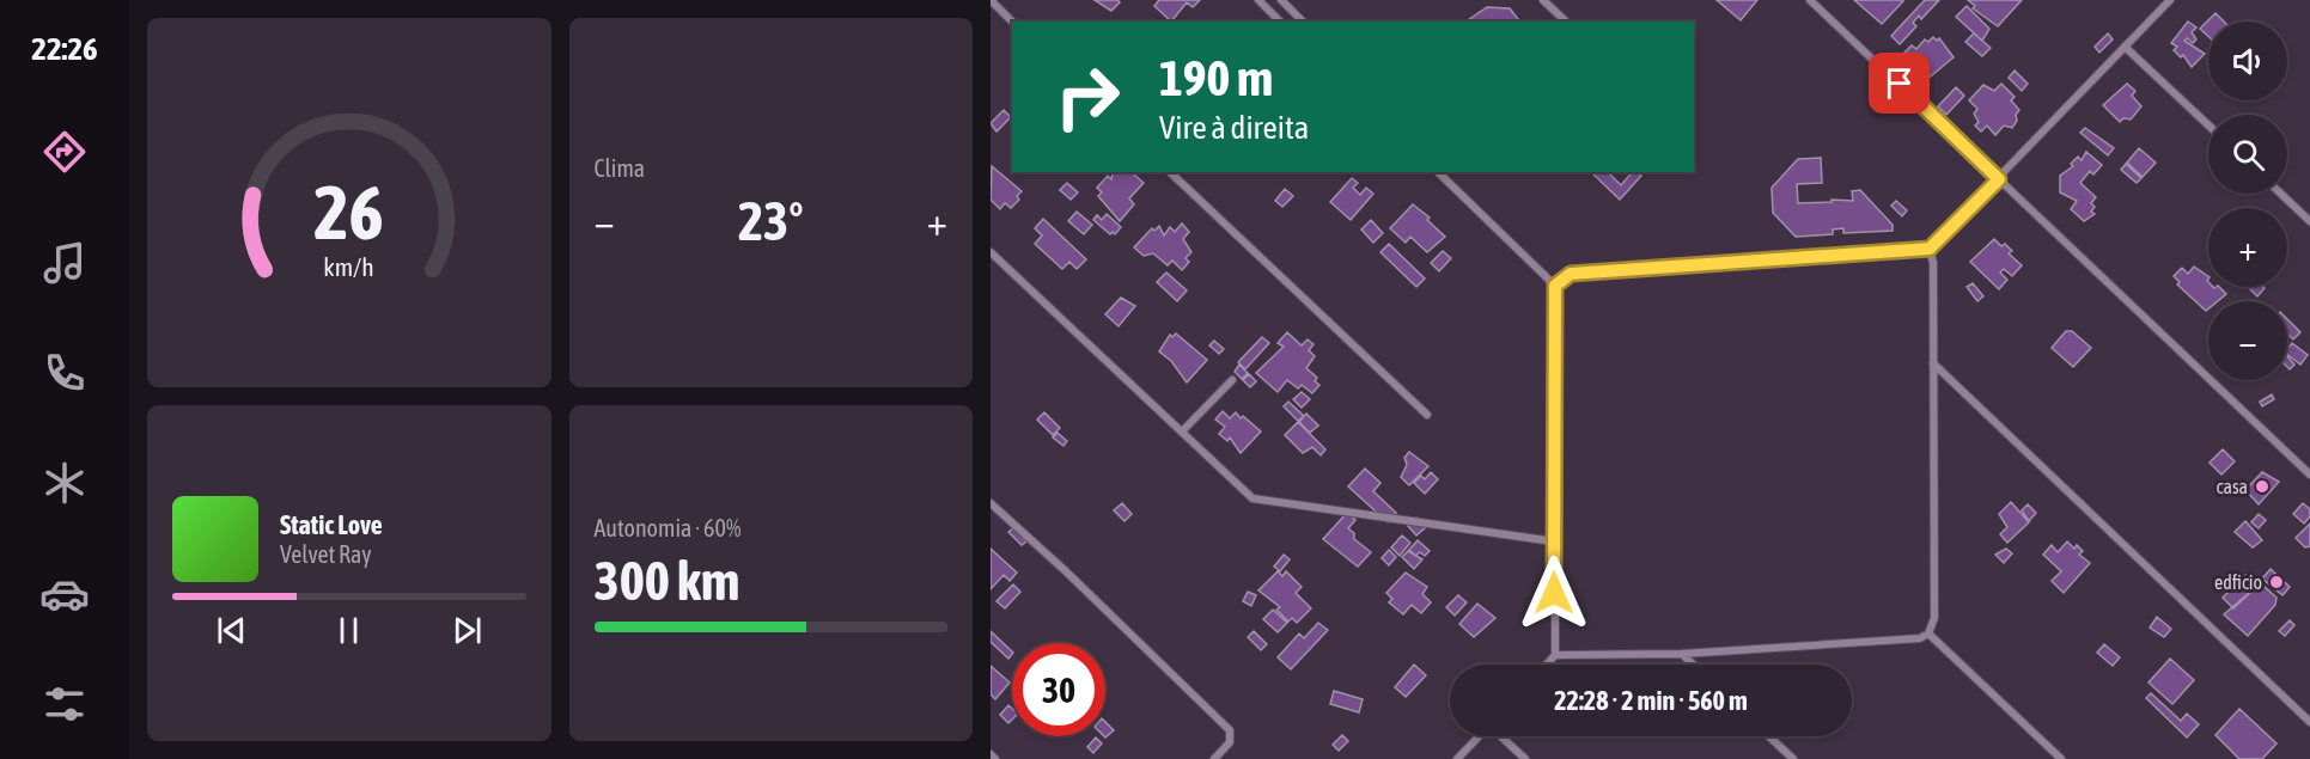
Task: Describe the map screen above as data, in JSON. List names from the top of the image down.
{
  "places": ["casa", "edficio"],
  "page": {
    "tabs": "22:26",
    "tile": [
      "Clima",
      ["Autonomia · 60%", "300 km"]
    ],
    "map_buttons": ["+", "−"],
    "turn": ["190 m", "Vire à direita"],
    "heat": ["−", "23°", "+"],
    "song": ["Static Love", "Velvet Ray"],
    "limit": "30",
    "trip": "22:28 · 2 min · 560 m",
    "gauge": ["26", "km/h"]
  }
}
